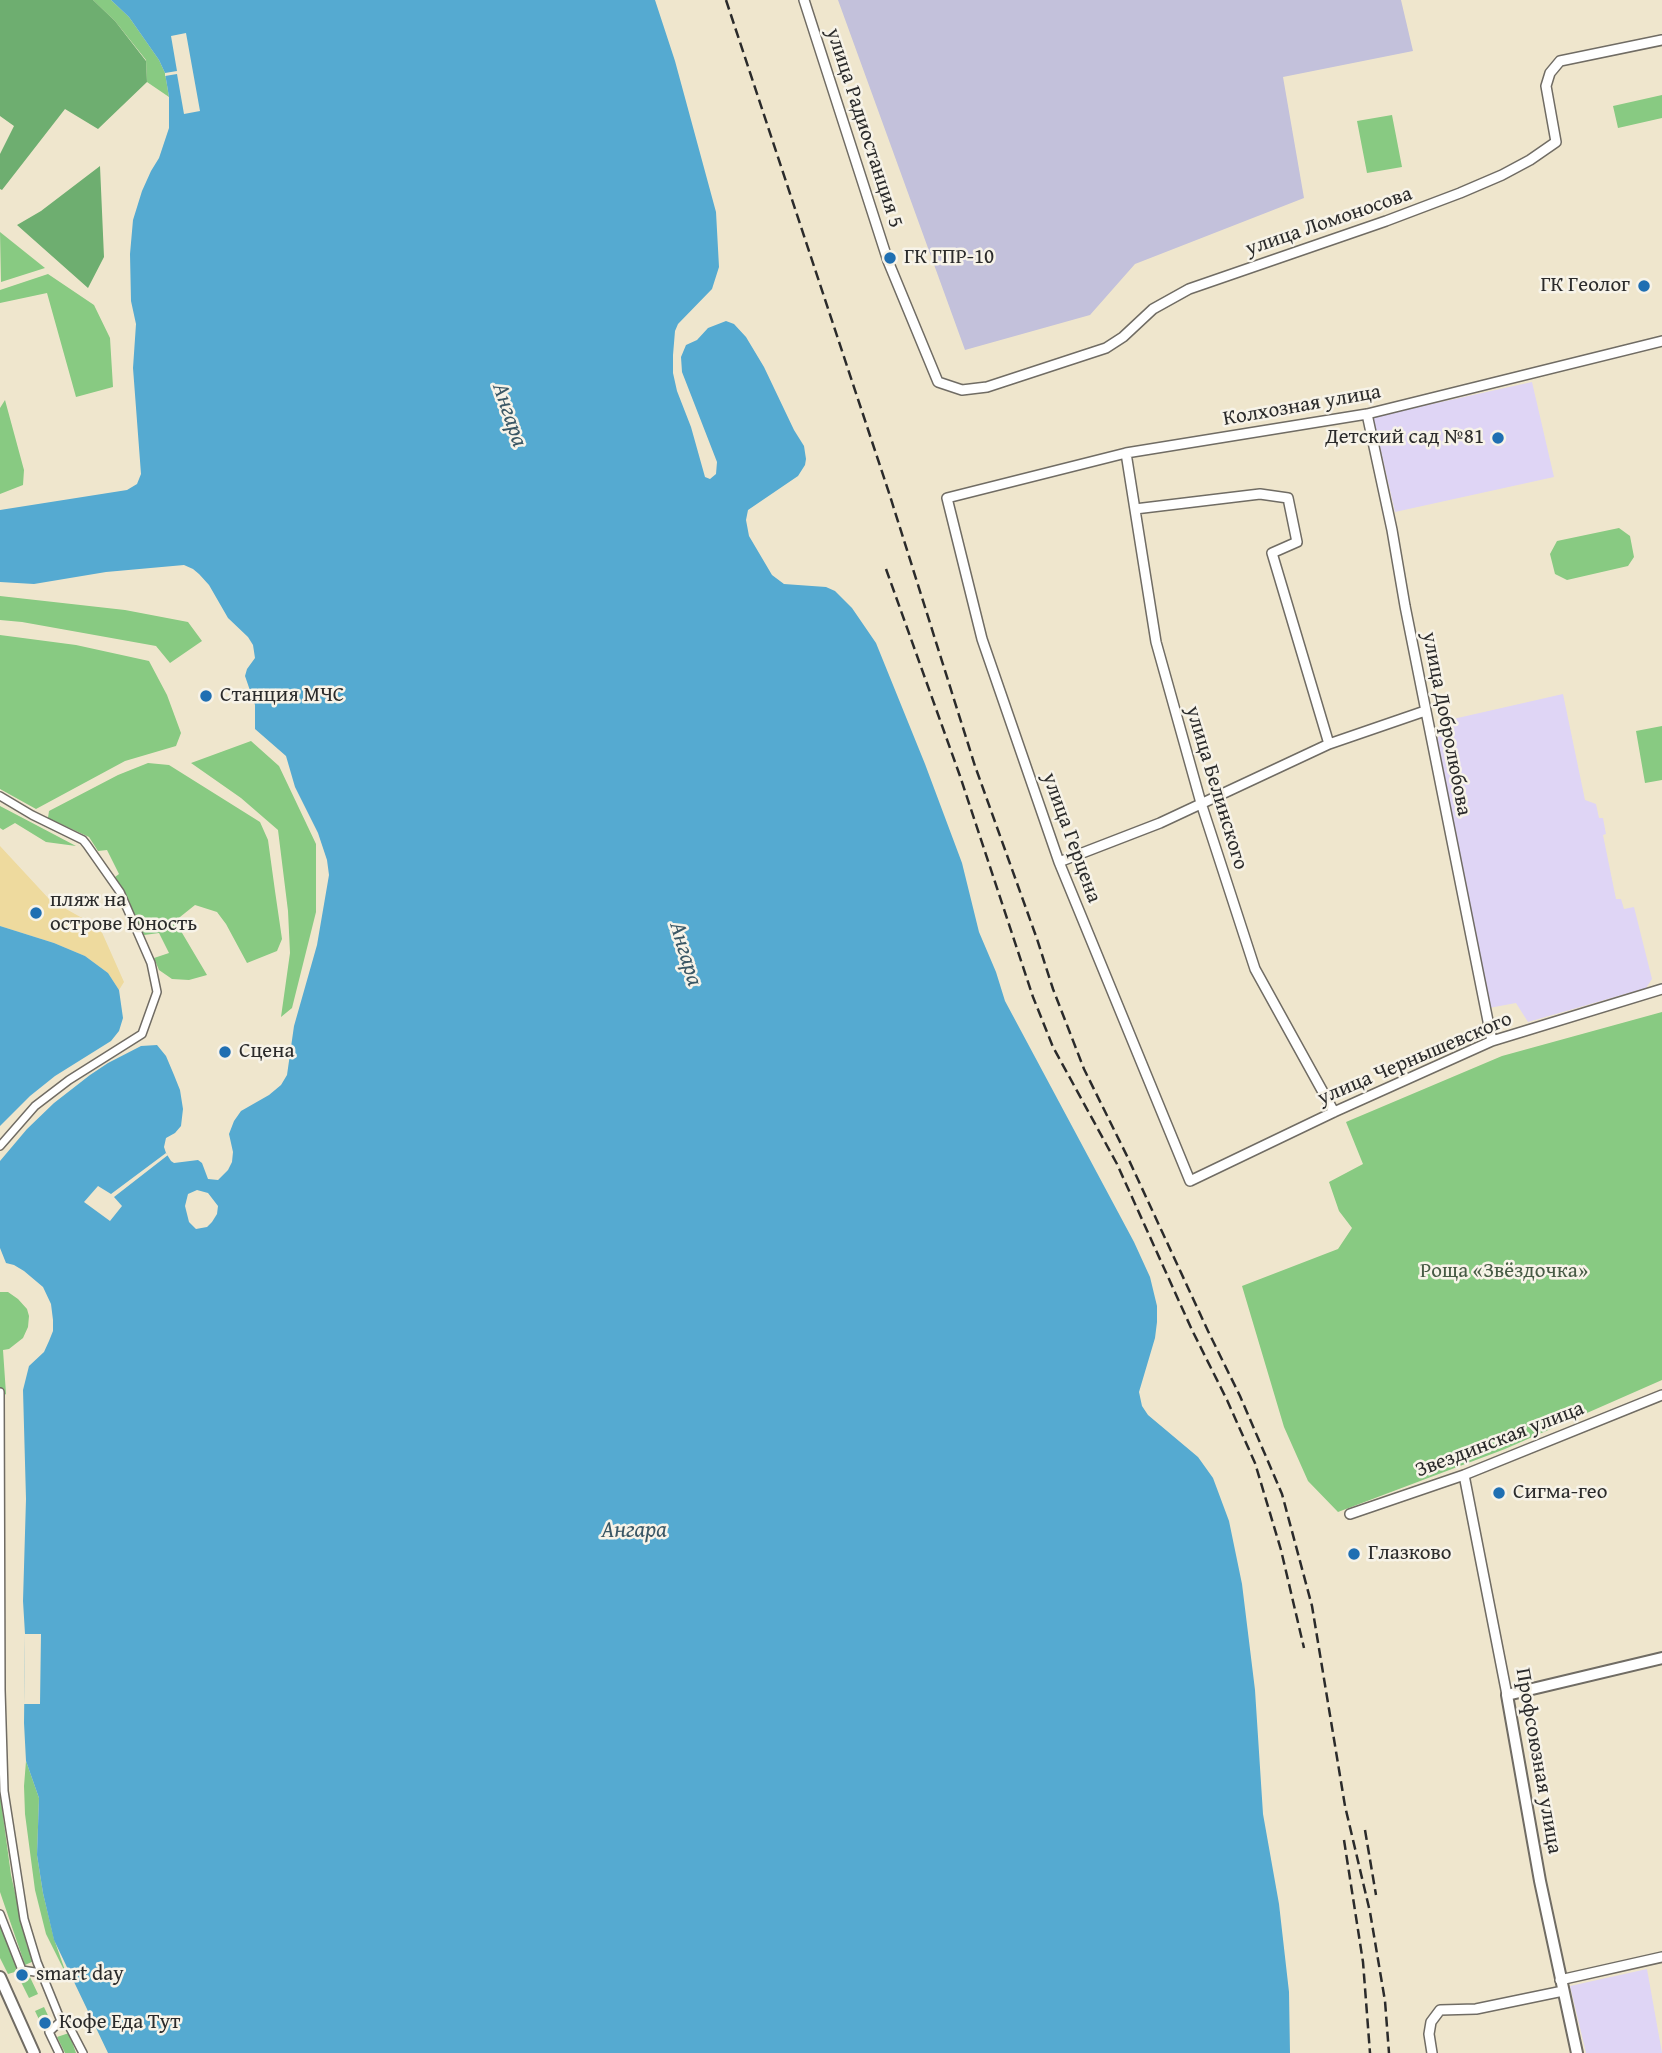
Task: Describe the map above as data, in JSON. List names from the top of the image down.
{
  "streets": {
    "street": [
      "улица Радиостанция 5",
      "улица Ломоносова",
      "Колхозная улица",
      "улица Добролюбова",
      "улица Белинского",
      "улица Герцена",
      "улица Чернышевского",
      "Звездинская улица",
      "Профсоюзная улица"
    ]
  },
  "crossings": [
    ["улица Радиостанция 5", "улица Ломоносова"],
    ["Колхозная улица", "улица Добролюбова"],
    ["Колхозная улица", "улица Белинского"],
    ["Колхозная улица", "улица Герцена"],
    ["улица Добролюбова", "улица Чернышевского"],
    ["улица Белинского", "улица Чернышевского"],
    ["улица Герцена", "улица Чернышевского"],
    ["Звездинская улица", "Профсоюзная улица"]
  ],
  "water": ["Ангара"],
  "parks": ["Роща «Звёздочка»"],
  "places": [
    "ГК ГПР-10",
    "ГК Геолог",
    "Детский сад №81",
    "Станция МЧС",
    "пляж на острове Юность",
    "Сцена",
    "Сигма-гео",
    "Глазково",
    "smart day",
    "Кофе Еда Тут"
  ]
}
